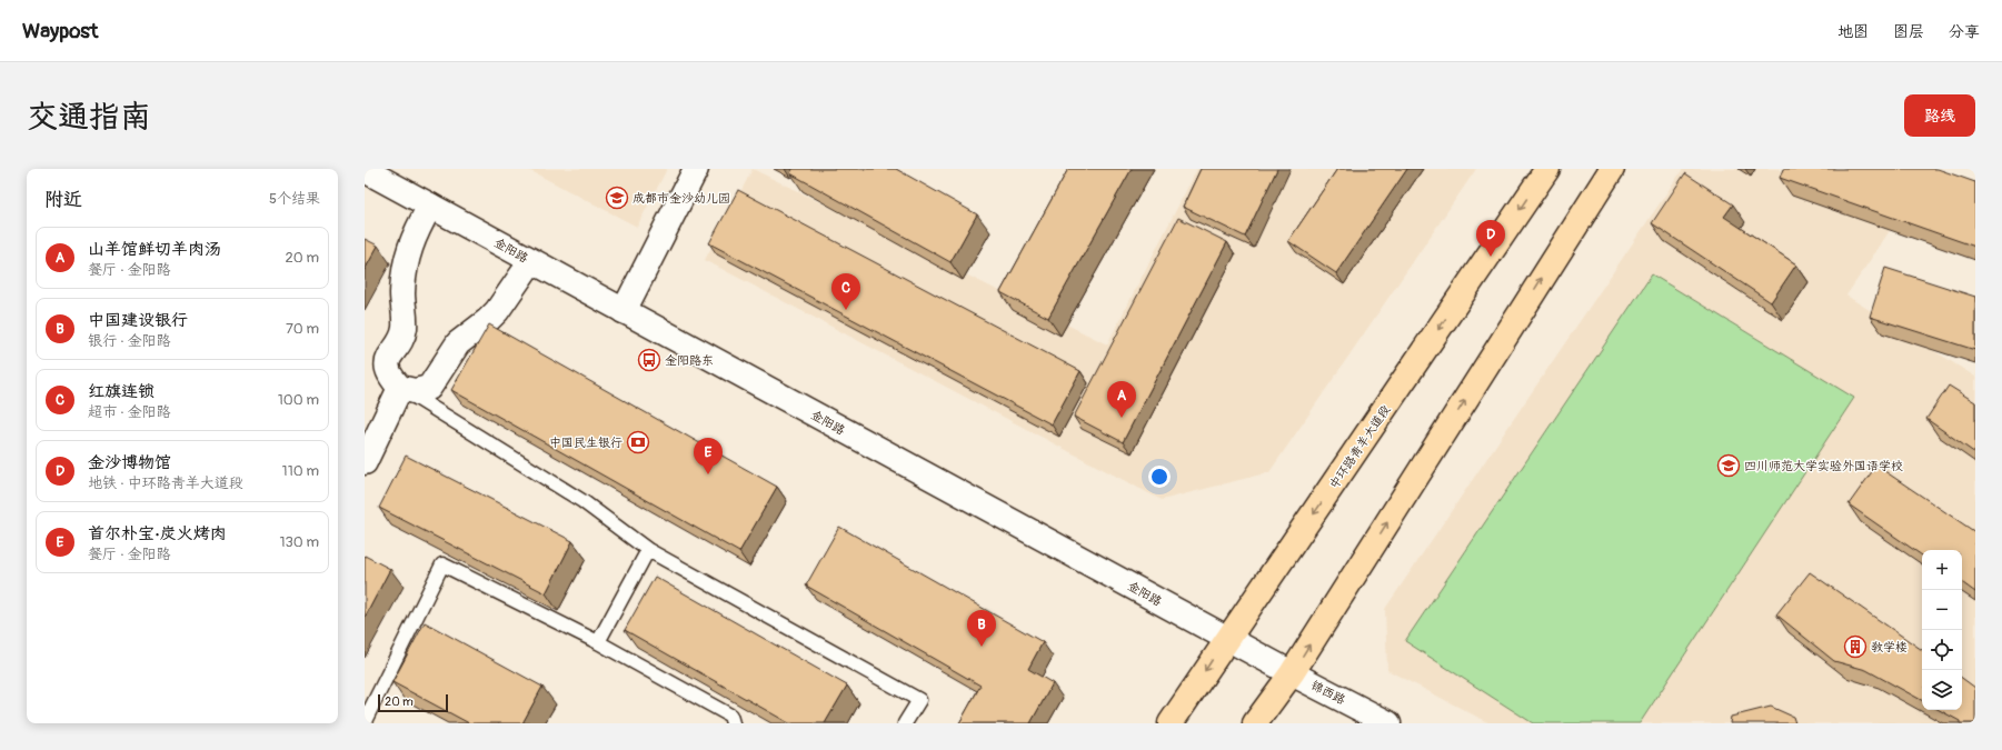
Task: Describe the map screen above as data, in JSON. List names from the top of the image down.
{
  "streets": {
    "main road": ["中环路青羊大道段"],
    "street": ["金阳路", "锦西路"]
  },
  "crossings": [
    ["金阳路", "中环路青羊大道段"],
    ["金阳路", "锦西路"]
  ],
  "places": {
    "school or university": ["成都市金沙幼儿园", "四川师范大学实验外国语学校"],
    "bus stop": ["金阳路东"],
    "bank": ["中国民生银行"],
    "building": ["教学楼"]
  },
  "scale_bar": "20 m",
  "page": {
    "header": "Waypost",
    "nav": ["地图", "图层", "分享"],
    "title": "交通指南",
    "buttons": "路线",
    "heading": ["附近", "5个结果"],
    "pins": [
      "D",
      "C",
      "A",
      "E",
      "B"
    ],
    "list": [
      {
        "mark": "A",
        "name": "山羊馆鲜切羊肉汤",
        "note": "餐厅 · 金阳路",
        "value": "20 m"
      },
      {
        "mark": "B",
        "name": "中国建设银行",
        "note": "银行 · 金阳路",
        "value": "70 m"
      },
      {
        "mark": "C",
        "name": "红旗连锁",
        "note": "超市 · 金阳路",
        "value": "100 m"
      },
      {
        "mark": "D",
        "name": "金沙博物馆",
        "note": "地铁 · 中环路青羊大道段",
        "value": "110 m"
      },
      {
        "mark": "E",
        "name": "首尔朴宝·炭火烤肉",
        "note": "餐厅 · 金阳路",
        "value": "130 m"
      }
    ],
    "map_buttons": ["+", "−"],
    "scale": "20 m"
  }
}
